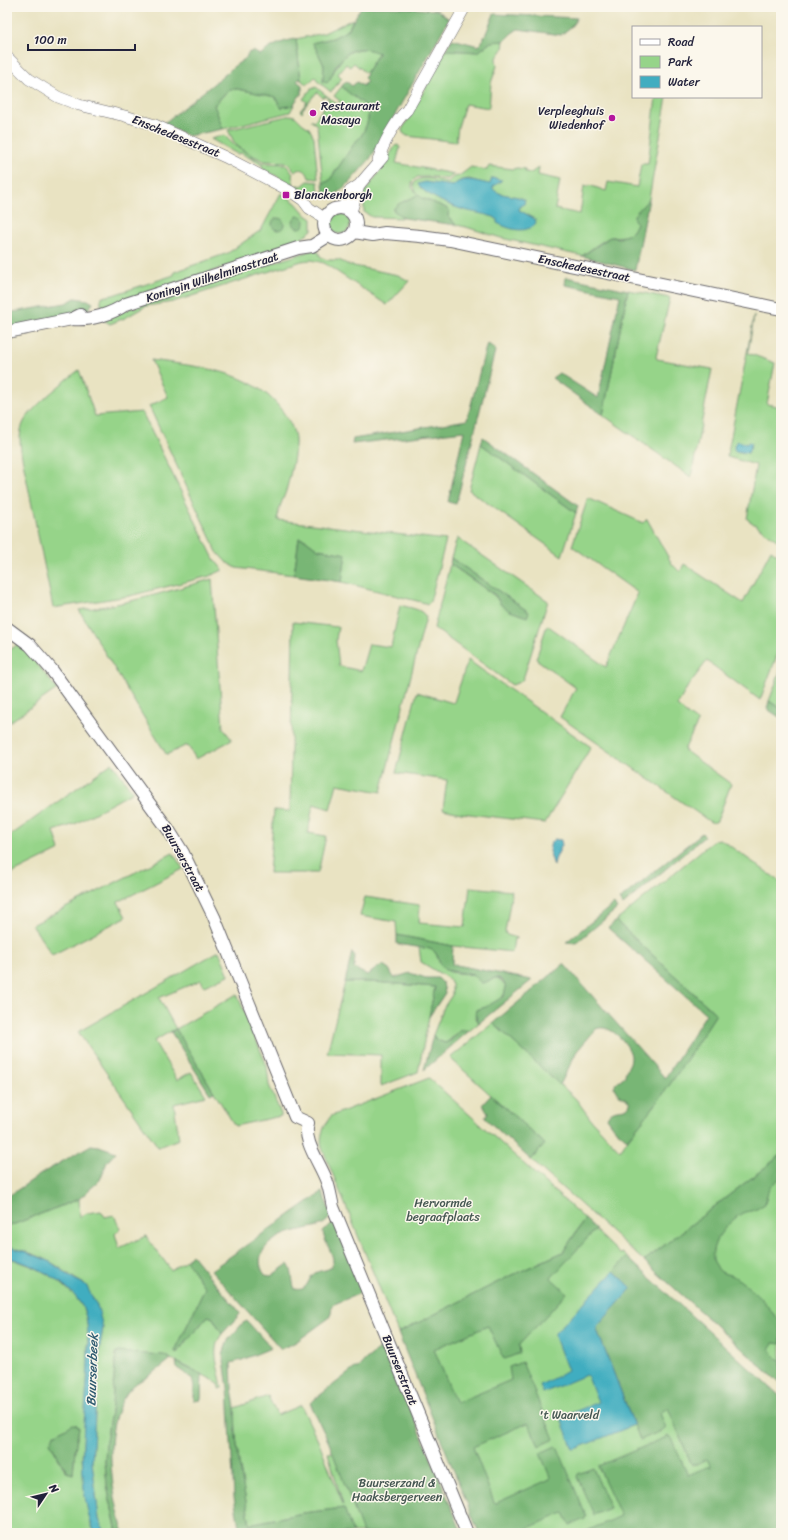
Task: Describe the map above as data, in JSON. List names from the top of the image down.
{
  "streets": {
    "main road": ["Enschedesestraat", "Koningin Wilhelminastraat", "Buurserstraat"]
  },
  "crossings": [
    ["Enschedesestraat", "Koningin Wilhelminastraat"]
  ],
  "water": ["Buurserbeek"],
  "parks": ["Hervormde begraafplaats", "'t Waarveld", "Buurserzand & Haaksbergerveen"],
  "places": {
    "other": ["Restaurant Masaya", "Verpleeghuis Wiedenhof"],
    "transit": ["Blanckenborgh"]
  },
  "legend": ["Road", "Park", "Water"],
  "scale_bar": "100 m",
  "north": "top right"
}
